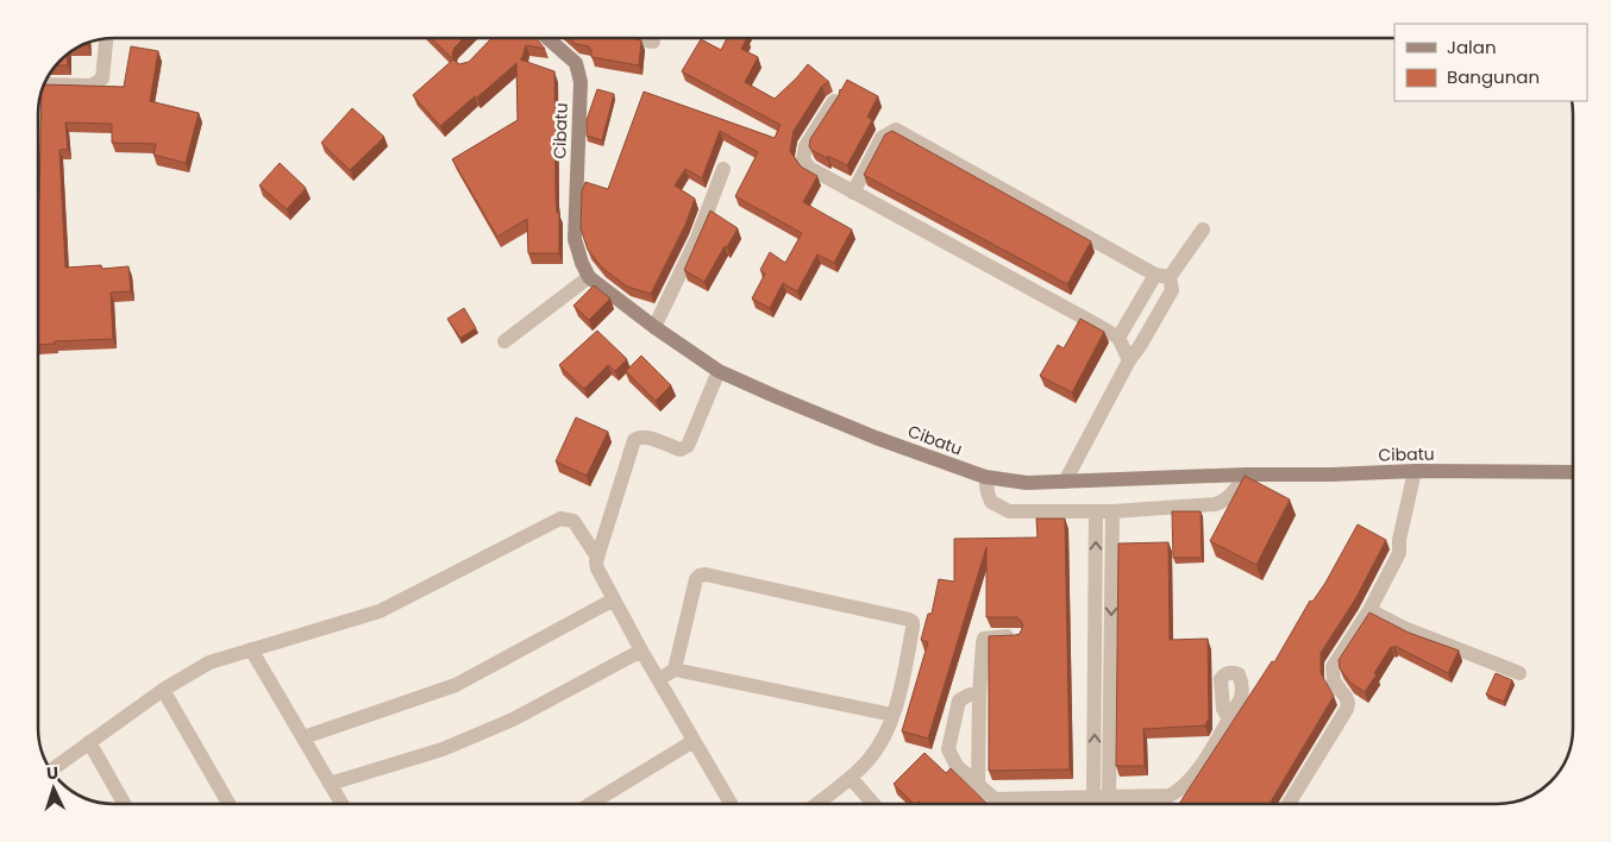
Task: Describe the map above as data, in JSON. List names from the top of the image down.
{
  "streets": {
    "street": ["Cibatu"]
  },
  "legend": ["Jalan", "Bangunan"],
  "north": "top"
}
